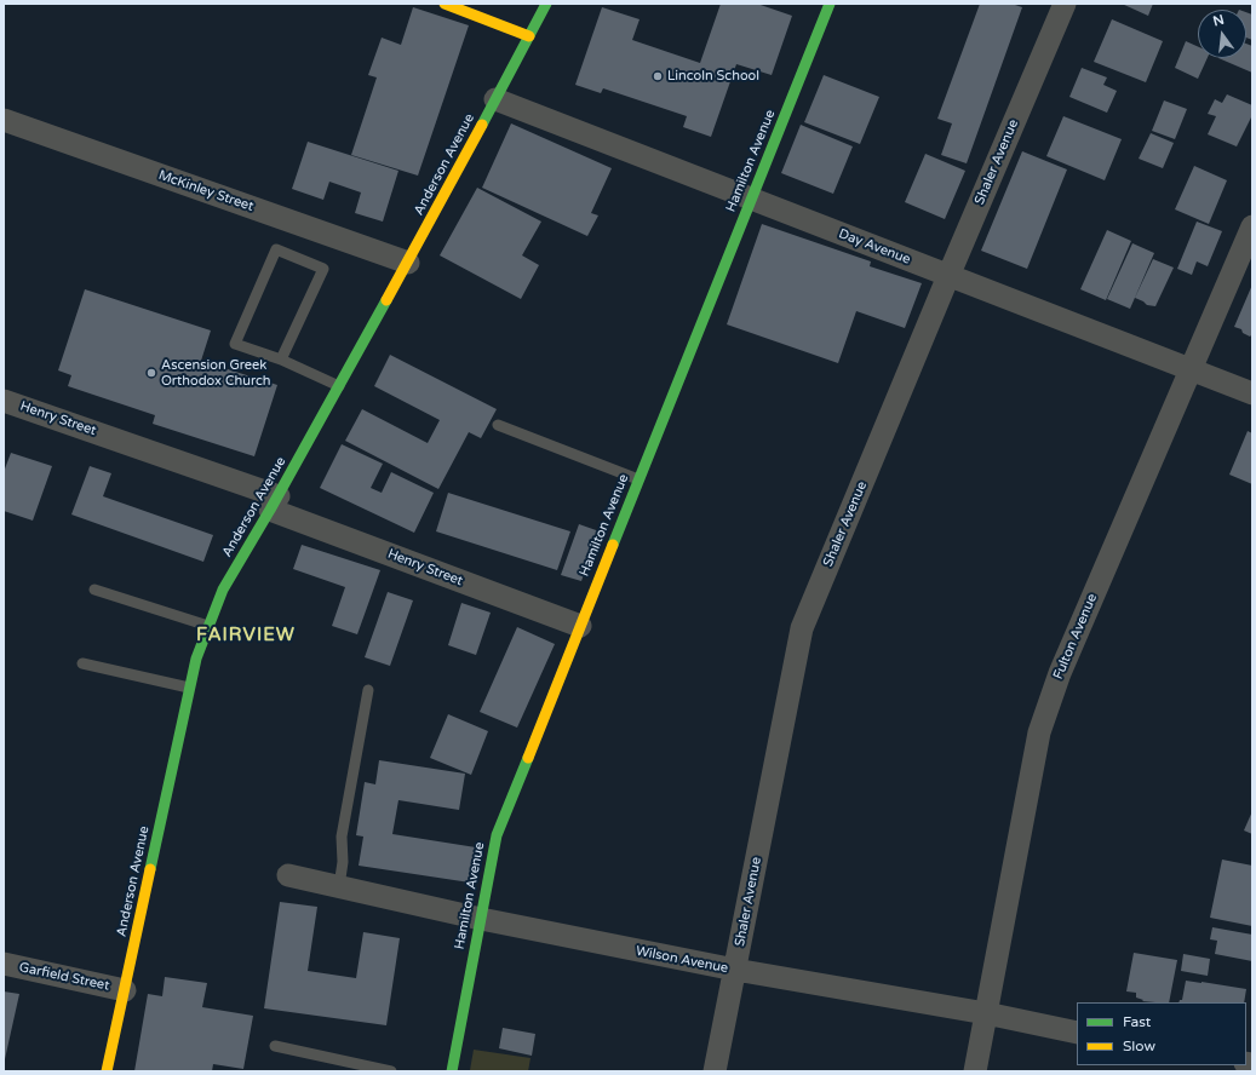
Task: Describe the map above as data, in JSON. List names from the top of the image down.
{
  "streets": {
    "street": [
      "Hamilton Avenue",
      "Shaler Avenue",
      "Anderson Avenue",
      "McKinley Street",
      "Day Avenue",
      "Henry Street",
      "Fulton Avenue",
      "Wilson Avenue",
      "Garfield Street"
    ]
  },
  "crossings": [
    ["Hamilton Avenue", "Day Avenue"],
    ["Hamilton Avenue", "Henry Street"],
    ["Hamilton Avenue", "Wilson Avenue"],
    ["Shaler Avenue", "Day Avenue"],
    ["Shaler Avenue", "Wilson Avenue"],
    ["Anderson Avenue", "McKinley Street"],
    ["Anderson Avenue", "Day Avenue"],
    ["Anderson Avenue", "Henry Street"],
    ["Anderson Avenue", "Garfield Street"],
    ["Day Avenue", "Fulton Avenue"],
    ["Fulton Avenue", "Wilson Avenue"]
  ],
  "districts": ["FAIRVIEW"],
  "places": ["Lincoln School", "Ascension Greek Orthodox Church"],
  "legend": ["Fast", "Slow"],
  "north": "top"
}
